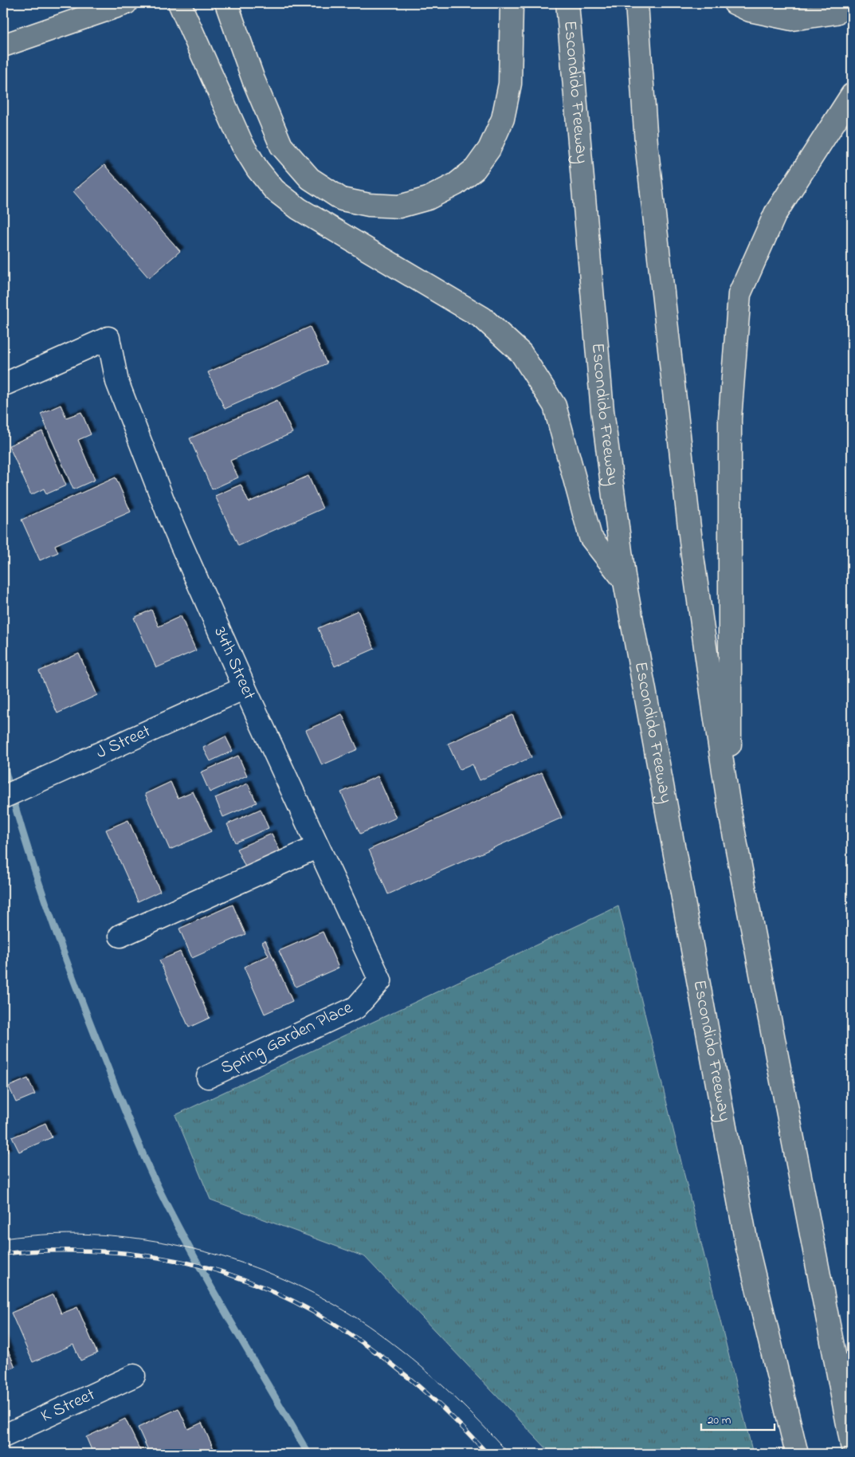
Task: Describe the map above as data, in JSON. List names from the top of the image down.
{
  "streets": {
    "main road": ["Escondido Freeway"],
    "street": [
      "34th Street",
      "J Street",
      "Spring Garden Place",
      "K Street"
    ]
  },
  "crossings": [
    ["34th Street", "J Street"],
    ["34th Street", "Spring Garden Place"]
  ],
  "scale_bar": "20 m"
}
